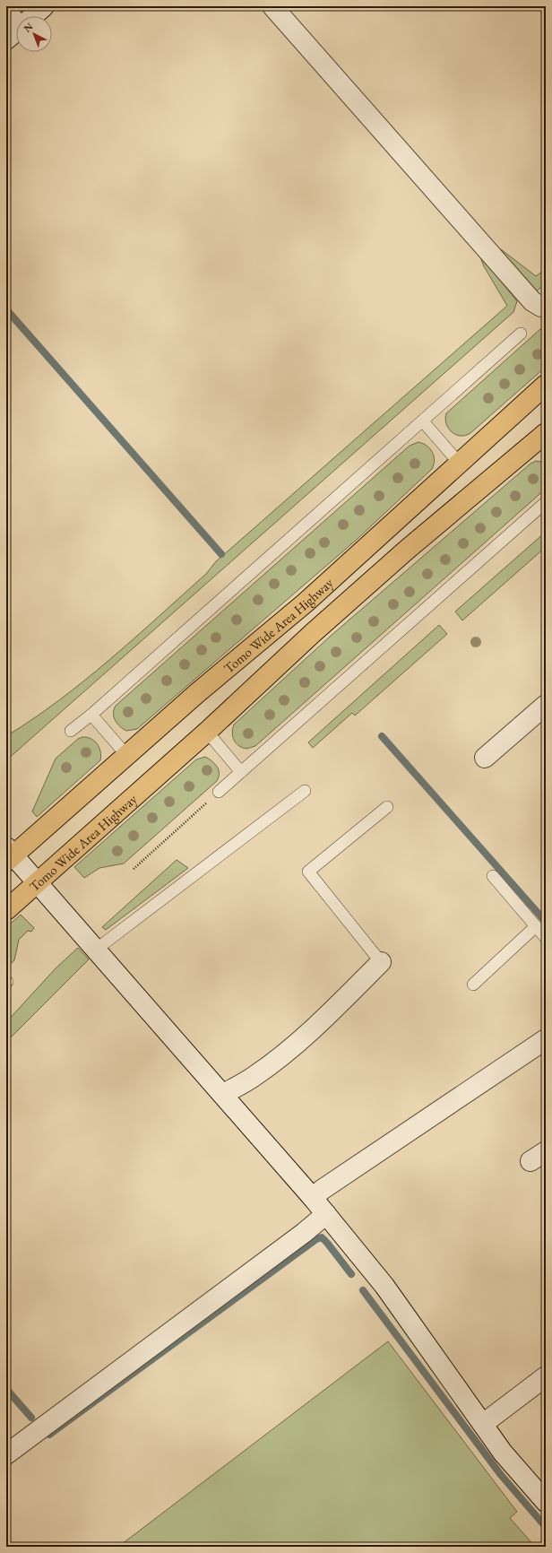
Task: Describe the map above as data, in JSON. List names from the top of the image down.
{
  "streets": {
    "highway": ["Tomo Wide Area Highway"]
  },
  "north": "top left"
}
